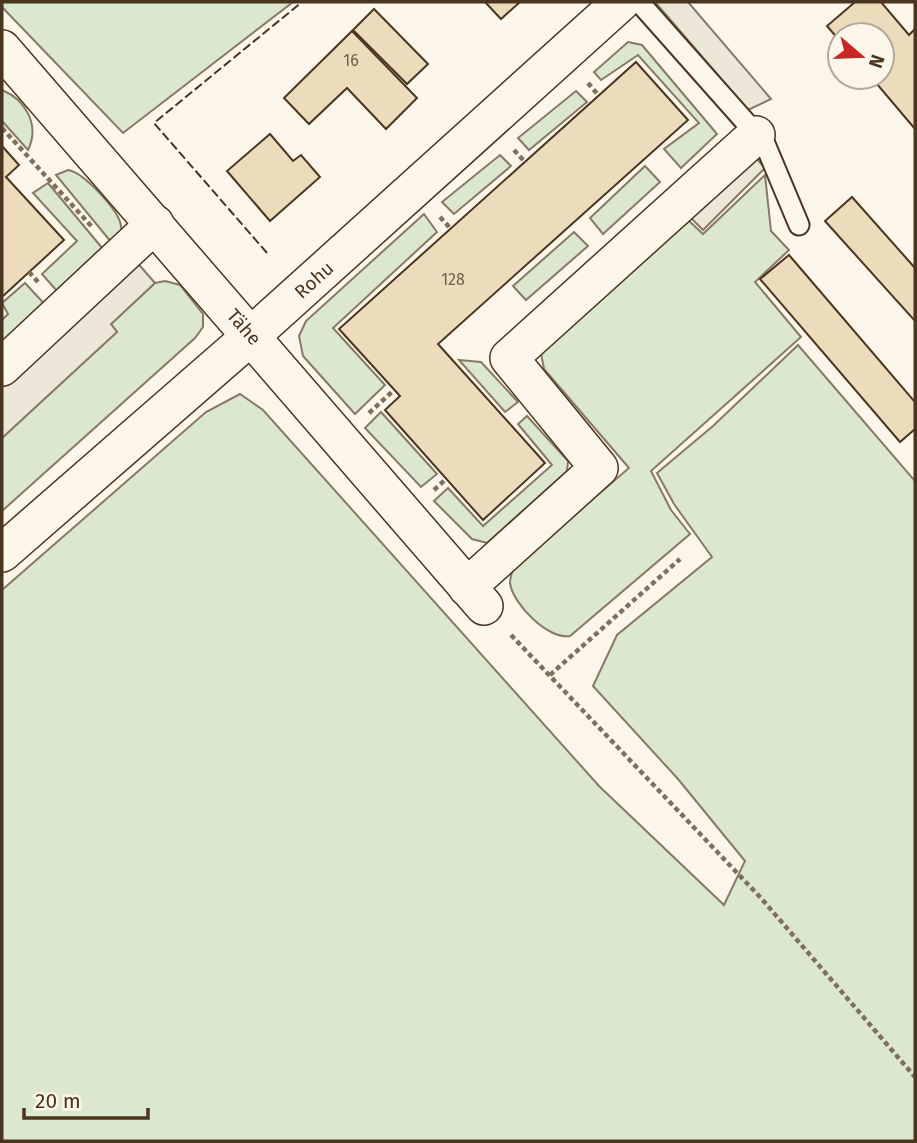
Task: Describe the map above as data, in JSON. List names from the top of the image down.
{
  "streets": {
    "street": ["Rohu", "Tähe"]
  },
  "crossings": [
    ["Rohu", "Tähe"]
  ],
  "house_numbers": ["16", "128"],
  "scale_bar": "20 m",
  "north": "right"
}
